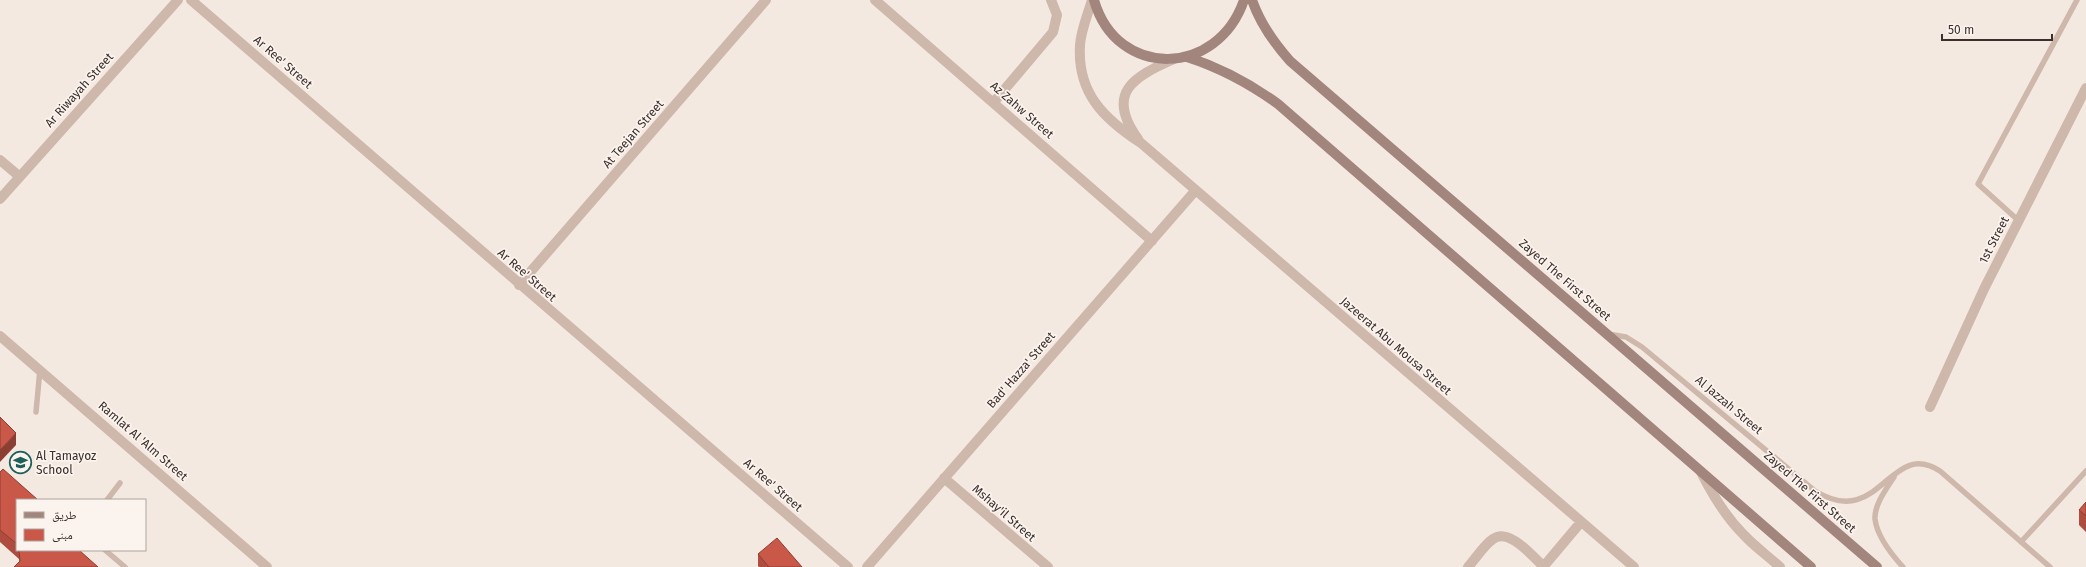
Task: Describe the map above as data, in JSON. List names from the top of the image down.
{
  "streets": {
    "main road": ["Zayed The First Street"],
    "street": [
      "Ar Ree' Street",
      "Ar Riwayah Street",
      "Az Zahw Street",
      "At Teejan Street",
      "1st Street",
      "Jazeerat Abu Mousa Street",
      "Bad' Hazza' Street",
      "Ramlat Al 'Alm Street",
      "Mshay'il Street"
    ],
    "lane": ["Al Jazzah Street"]
  },
  "crossings": [
    ["Ar Ree' Street", "At Teejan Street"],
    ["Az Zahw Street", "Bad' Hazza' Street"],
    ["Zayed The First Street", "Al Jazzah Street"],
    ["Jazeerat Abu Mousa Street", "Bad' Hazza' Street"],
    ["Bad' Hazza' Street", "Mshay'il Street"]
  ],
  "places": {
    "school or university": ["Al Tamayoz School"]
  },
  "legend": ["طريق", "مبنى"],
  "scale_bar": "50 m"
}
